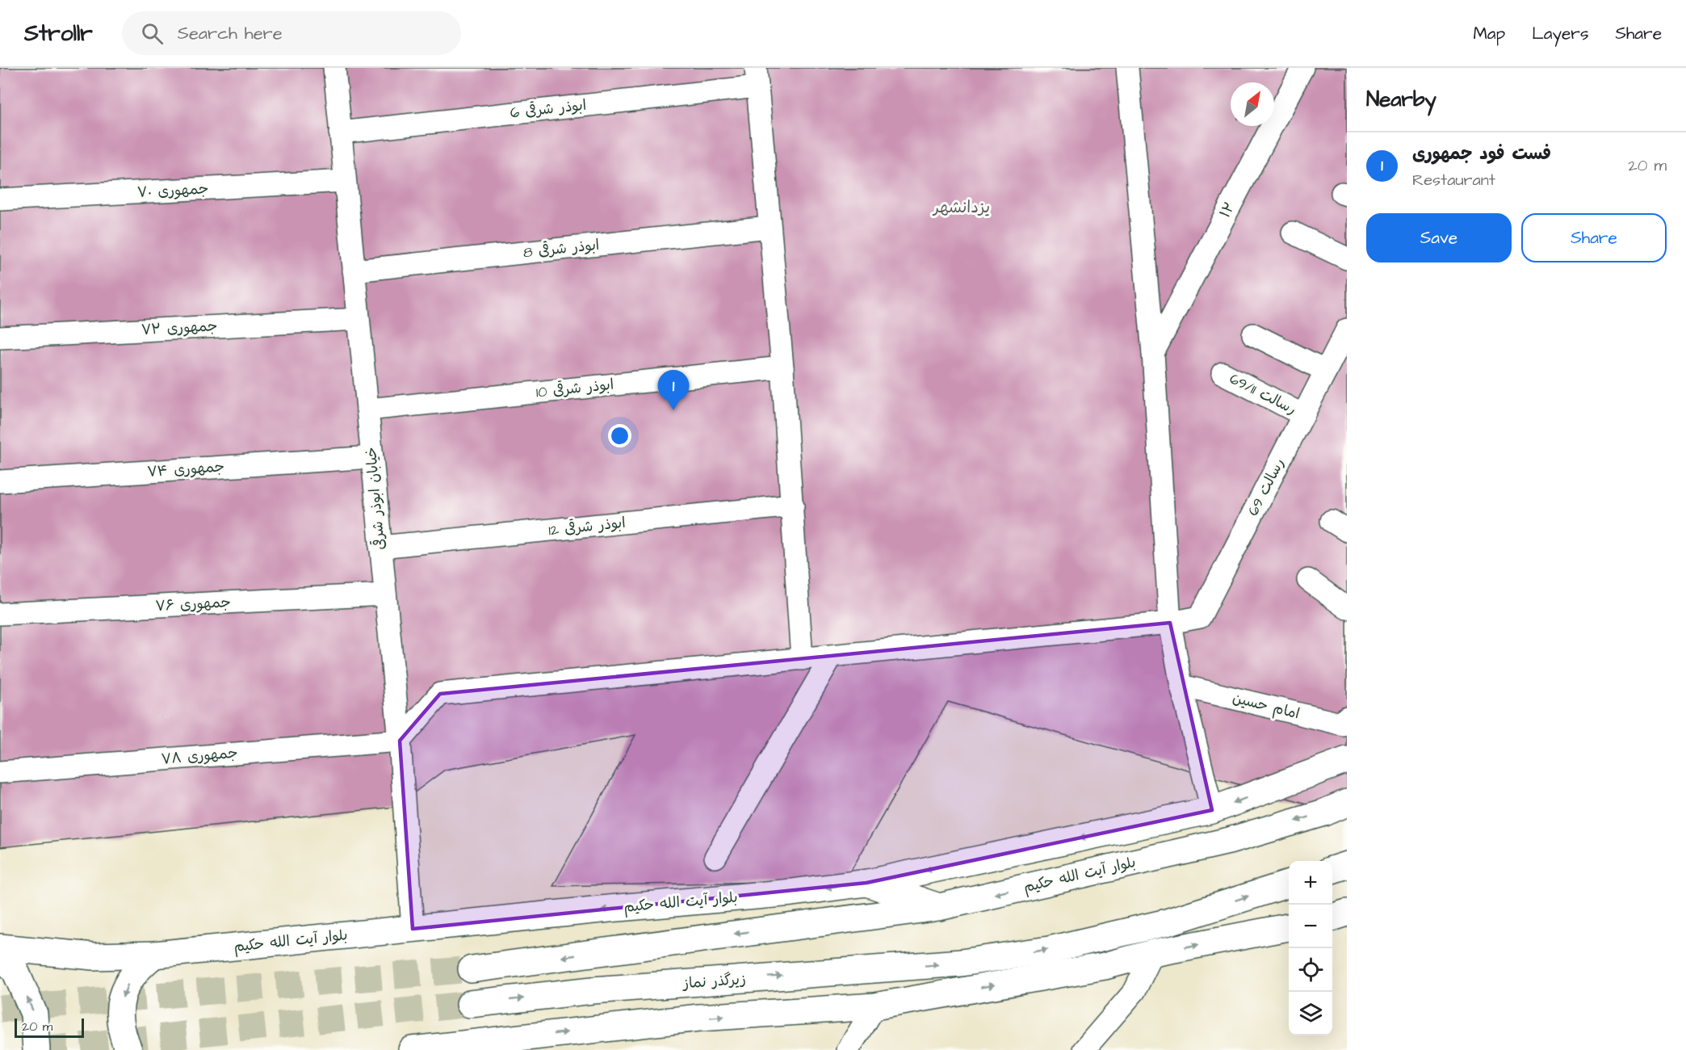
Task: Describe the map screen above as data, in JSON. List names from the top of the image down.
{
  "streets": {
    "main road": ["بلوار آیت الله حکیم", "زیرگذر نماز"],
    "street": [
      "ابوذر شرقی 6",
      "جمهوری ۷۰",
      "۱۲",
      "ابوذر شرقی 8",
      "جمهوری ۷۲",
      "ابوذر شرقی 10",
      "رسالت 69/11",
      "جمهوری ۷۴",
      "رسالت 69",
      "خیابان ابوذر شرقی",
      "ابوذر شرقی 12",
      "جمهوری ۷۶",
      "امام حسین",
      "جمهوری ۷۸"
    ]
  },
  "crossings": [
    ["ابوذر شرقی 6", "خیابان ابوذر شرقی"],
    ["جمهوری ۷۰", "خیابان ابوذر شرقی"],
    ["ابوذر شرقی 8", "خیابان ابوذر شرقی"],
    ["جمهوری ۷۲", "خیابان ابوذر شرقی"],
    ["ابوذر شرقی 10", "خیابان ابوذر شرقی"],
    ["رسالت 69/11", "رسالت 69"],
    ["جمهوری ۷۴", "خیابان ابوذر شرقی"],
    ["خیابان ابوذر شرقی", "ابوذر شرقی 12"],
    ["خیابان ابوذر شرقی", "جمهوری ۷۶"],
    ["خیابان ابوذر شرقی", "جمهوری ۷۸"],
    ["خیابان ابوذر شرقی", "بلوار آیت الله حکیم"]
  ],
  "districts": ["یزدانشهر"],
  "scale_bar": "20 m",
  "north": "top right",
  "page": {
    "header": "Strollr",
    "search": "Search here",
    "nav": ["Map", "Layers", "Share"],
    "heading": "Nearby",
    "list": [
      {
        "mark": "1",
        "name": "فست فود جمهوری",
        "note": "Restaurant",
        "value": "20 m"
      }
    ],
    "buttons": ["Save", "Share"],
    "pins": "1",
    "map_buttons": ["+", "−"],
    "scale": "20 m"
  }
}
